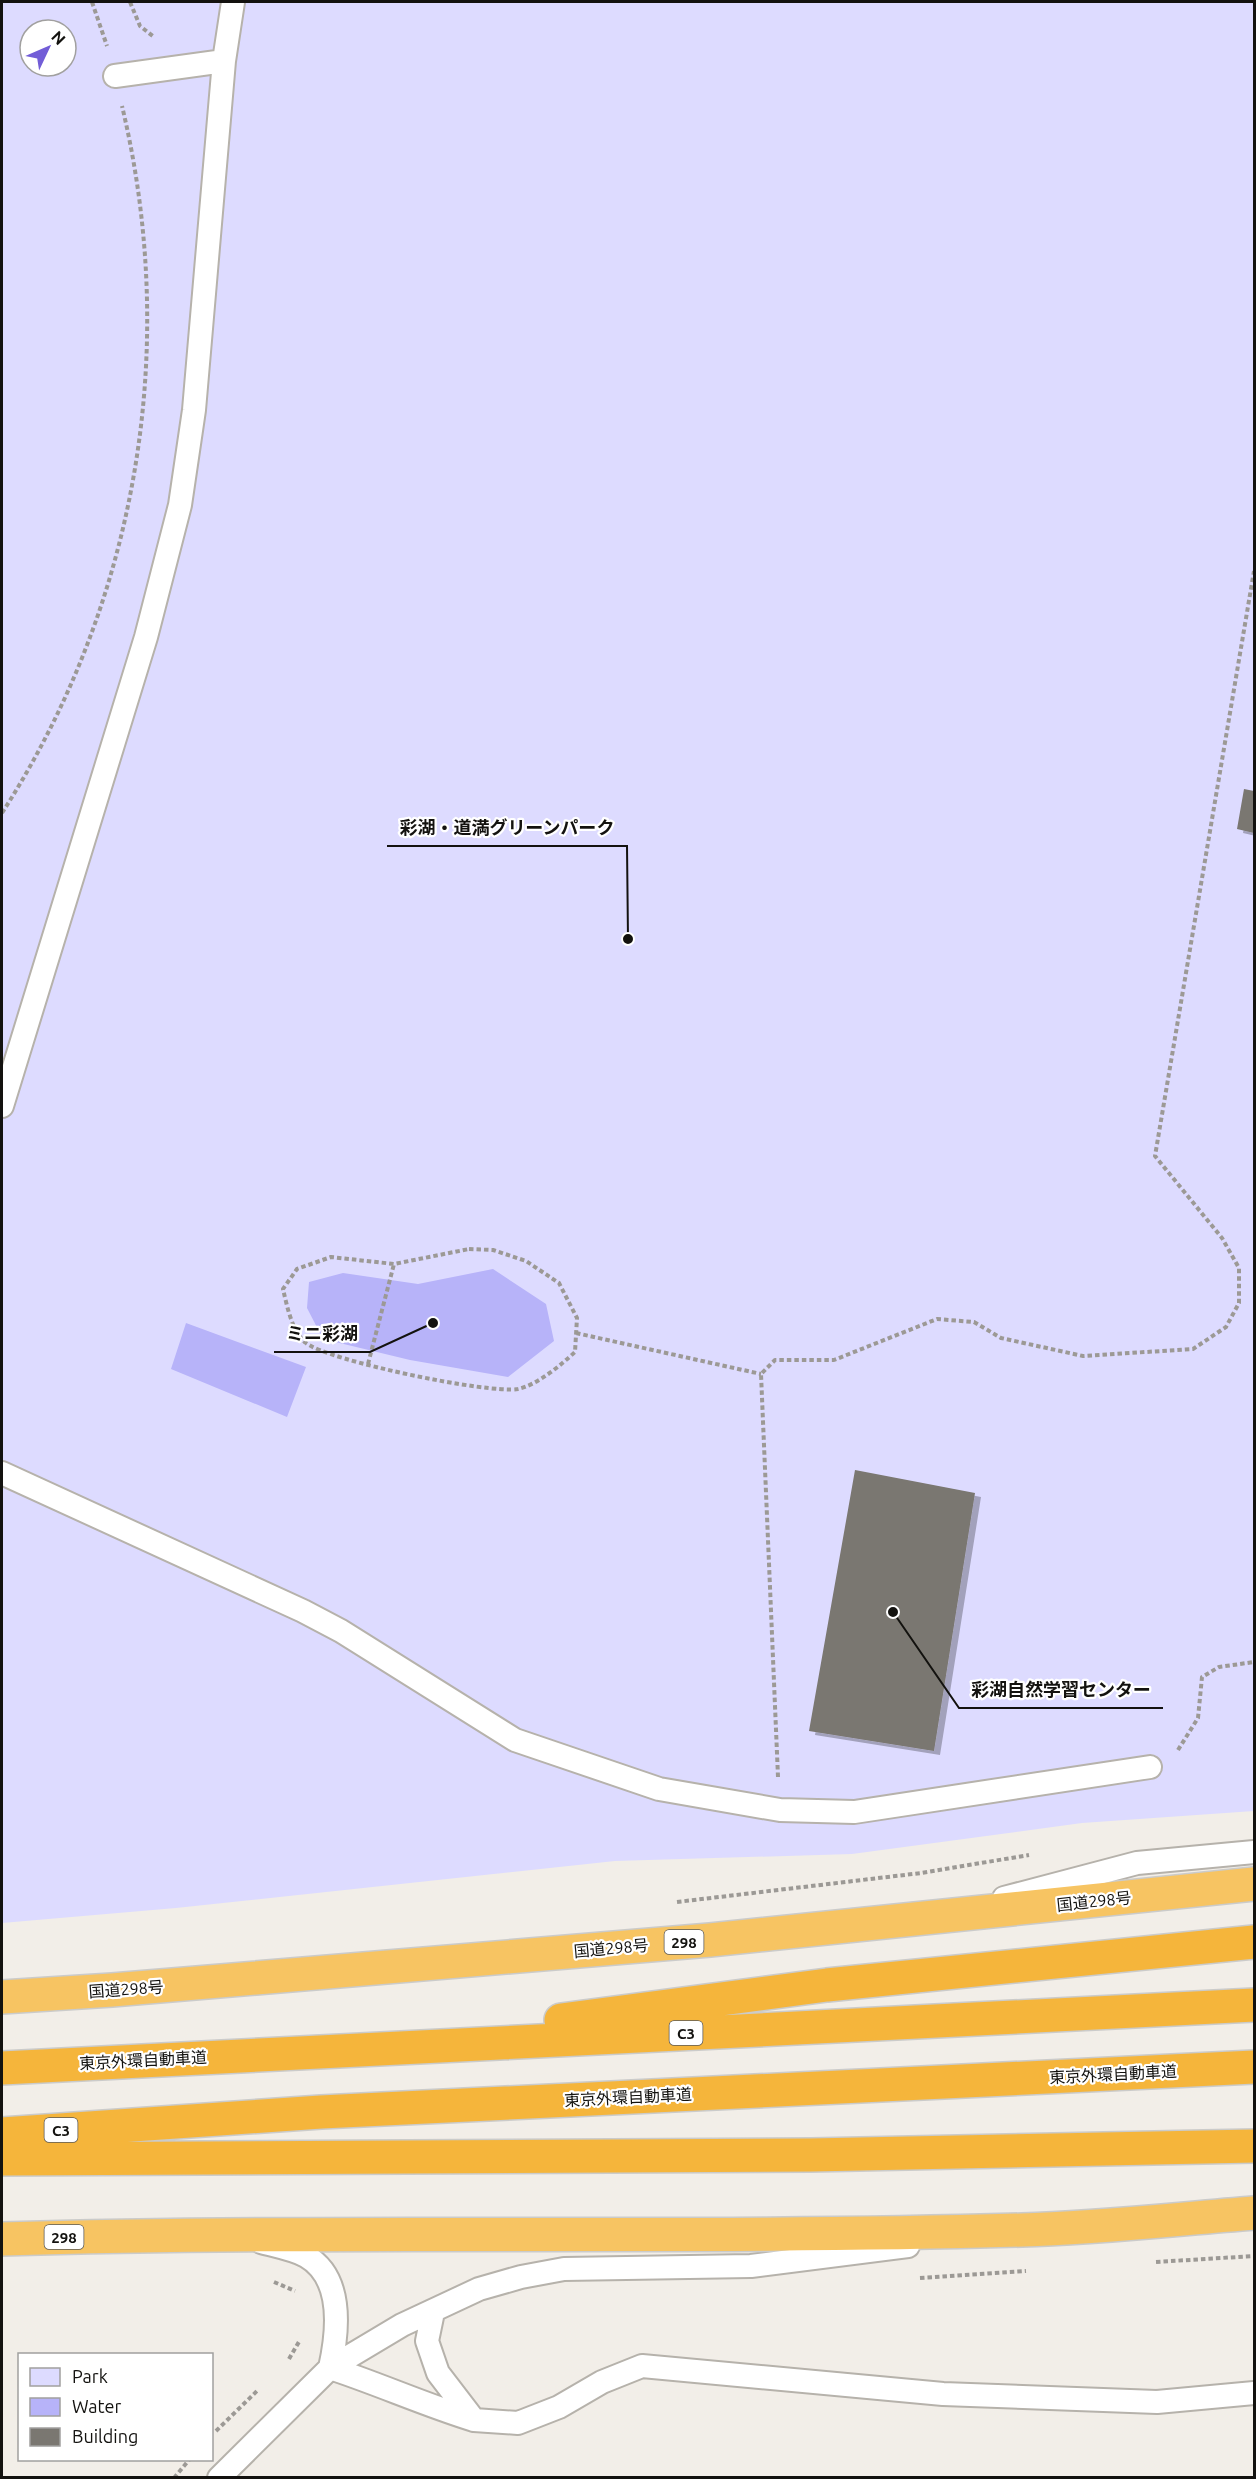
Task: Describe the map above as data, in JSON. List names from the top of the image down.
{
  "streets": {
    "highway": [
      "国道298号",
      "298",
      "C3",
      "東京外環自動車道"
    ]
  },
  "places": ["彩湖・道満グリーンパーク", "ミニ彩湖", "彩湖自然学習センター"],
  "legend": ["Park", "Water", "Building"],
  "north": "top right"
}
